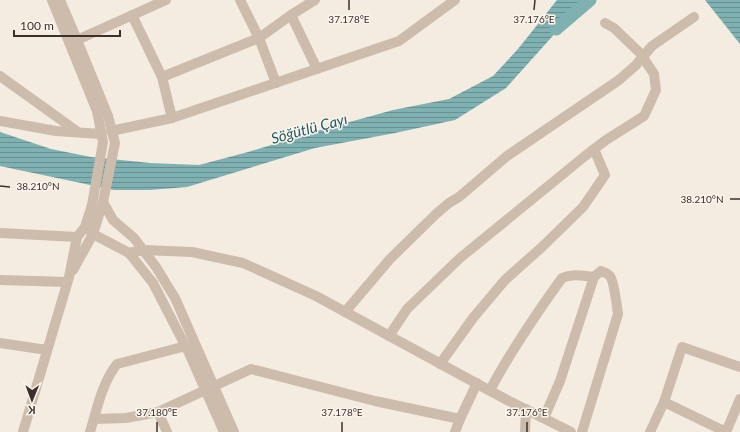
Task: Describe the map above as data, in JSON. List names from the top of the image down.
{
  "water": ["Söğütlü Çayı"],
  "scale_bar": "100 m",
  "north": "bottom",
  "coordinates": [
    "37.178°E",
    "37.176°E",
    "38.210°N",
    "37.180°E"
  ]
}
